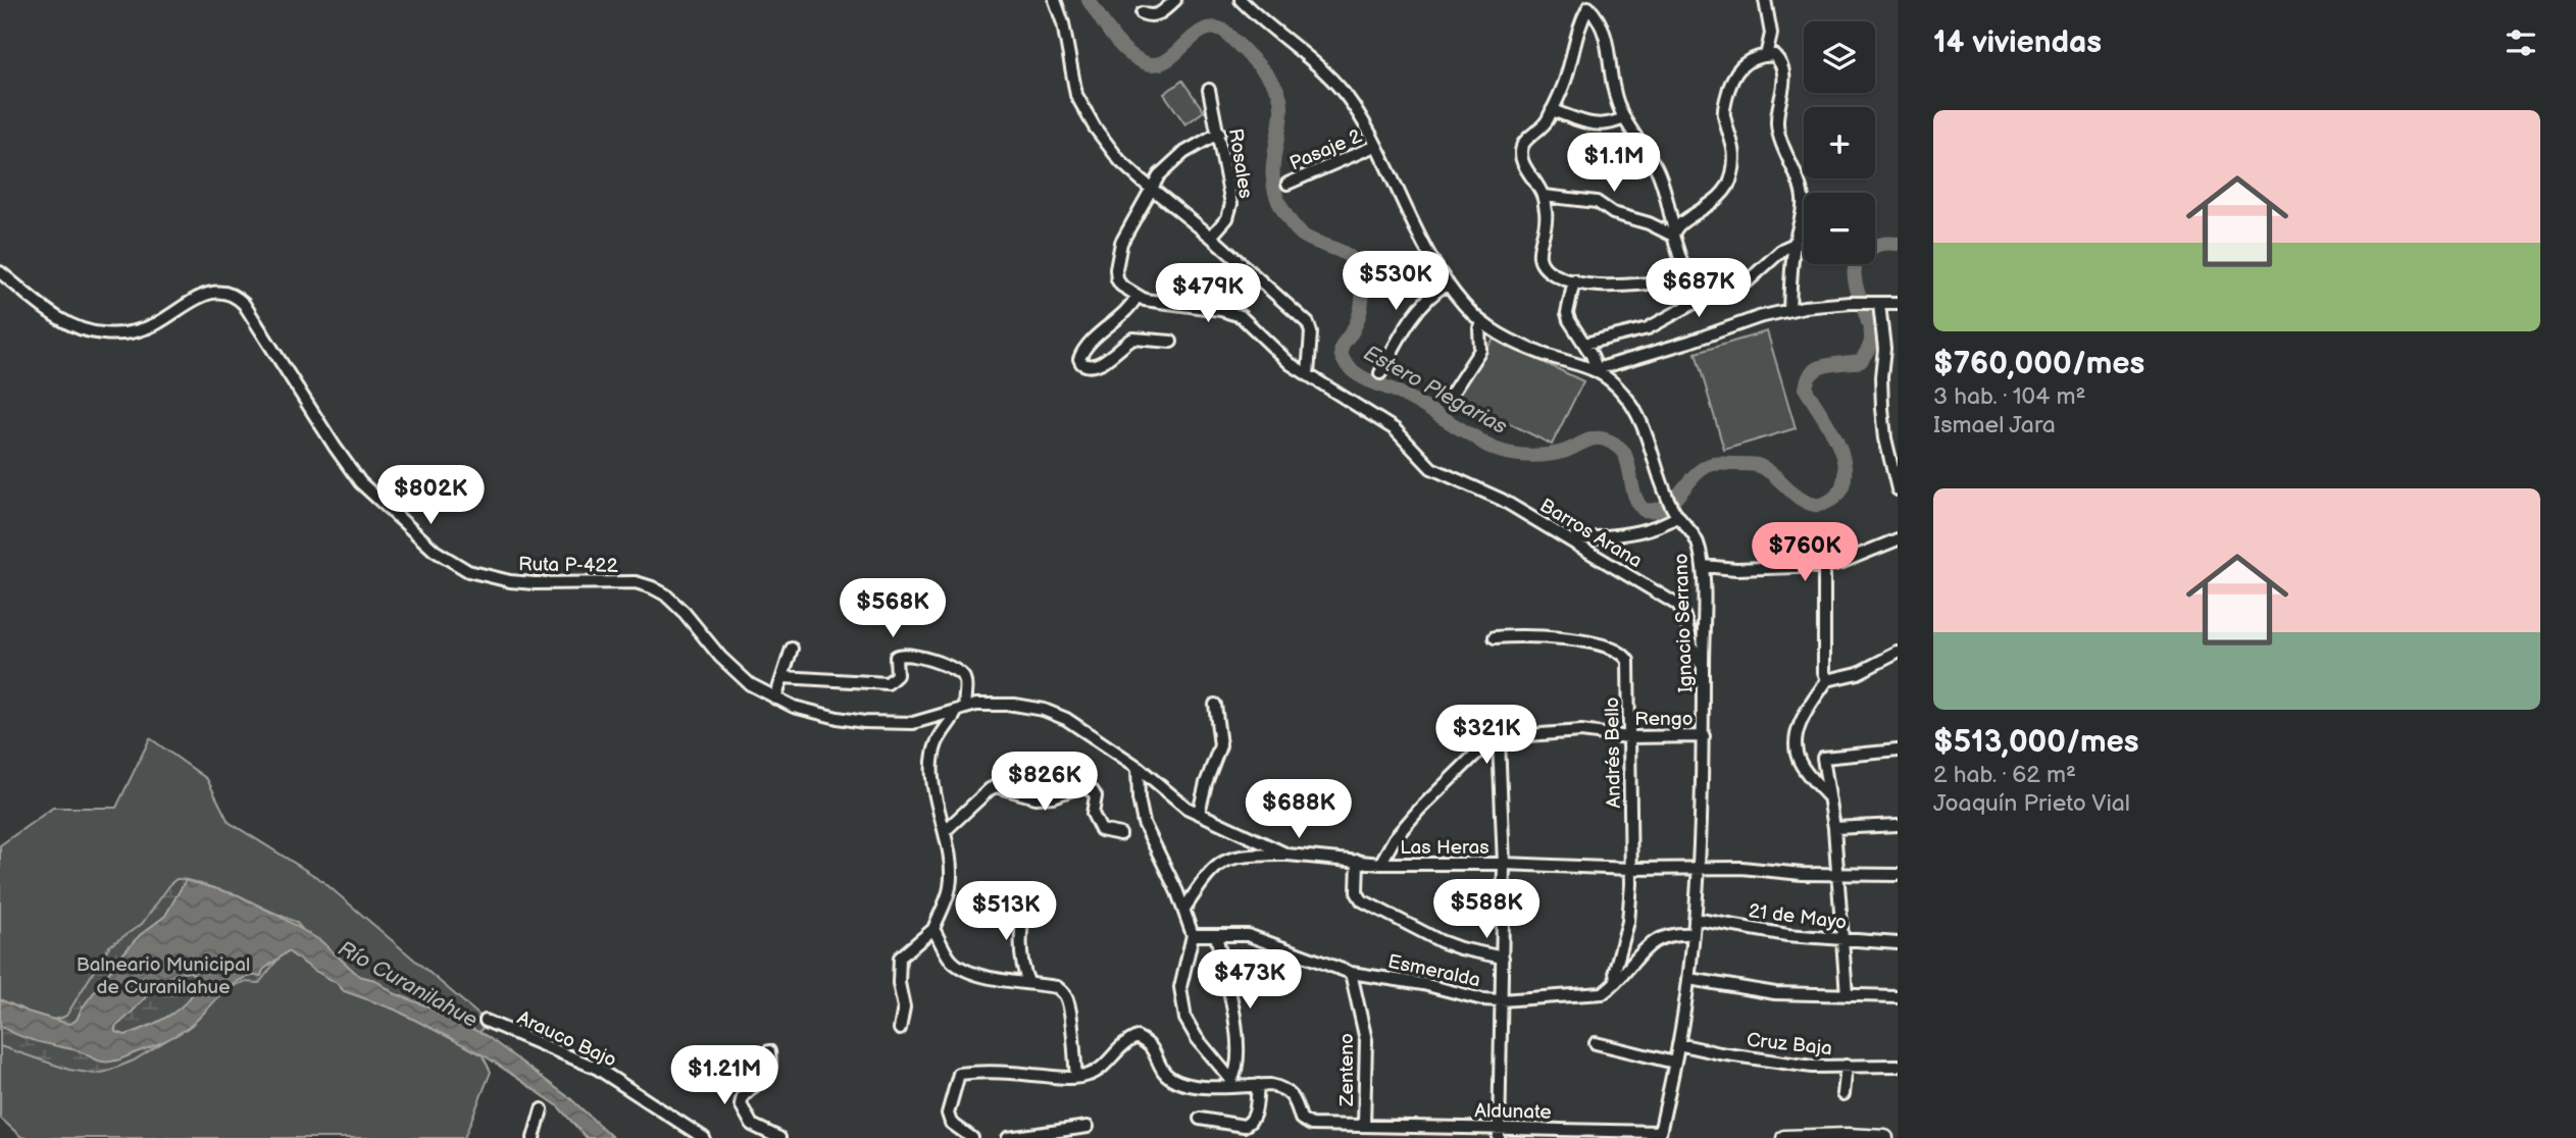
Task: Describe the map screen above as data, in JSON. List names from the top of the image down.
{
  "streets": {
    "street": [
      "Pasaje 2",
      "Rosales",
      "Barros Arana",
      "Ruta P-422",
      "Ignacio Serrano",
      "Rengo",
      "Andrés Bello",
      "Las Heras",
      "21 de Mayo",
      "Esmeralda",
      "Arauco Bajo",
      "Cruz Baja",
      "Zenteno",
      "Aldunate"
    ]
  },
  "crossings": [
    ["Pasaje 2", "Ignacio Serrano"],
    ["Barros Arana", "Ignacio Serrano"],
    ["Ruta P-422", "Las Heras"],
    ["Ignacio Serrano", "Rengo"],
    ["Ignacio Serrano", "Las Heras"],
    ["Ignacio Serrano", "21 de Mayo"],
    ["Ignacio Serrano", "Esmeralda"],
    ["Ignacio Serrano", "Cruz Baja"],
    ["Ignacio Serrano", "Aldunate"],
    ["Rengo", "Andrés Bello"],
    ["Rengo", "Las Heras"],
    ["Andrés Bello", "Las Heras"],
    ["Andrés Bello", "Esmeralda"],
    ["Esmeralda", "Zenteno"],
    ["Zenteno", "Aldunate"]
  ],
  "water": ["Estero Plegarias", "Río Curanilahue"],
  "parks": ["Balneario Municipal de Curanilahue"],
  "page": {
    "heading": "14 viviendas",
    "map_buttons": ["+", "−"],
    "list": [
      {
        "name": "$760,000/mes",
        "note": "3 hab. · 104 m² · Ismael Jara"
      },
      {
        "name": "$513,000/mes",
        "note": "2 hab. · 62 m² · Joaquín Prieto Vial"
      }
    ],
    "price": [
      "$1.1M",
      "$530K",
      "$687K",
      "$479K",
      "$802K",
      "$760K",
      "$568K",
      "$321K",
      "$826K",
      "$688K",
      "$588K",
      "$513K",
      "$473K",
      "$1.21M"
    ]
  }
}
